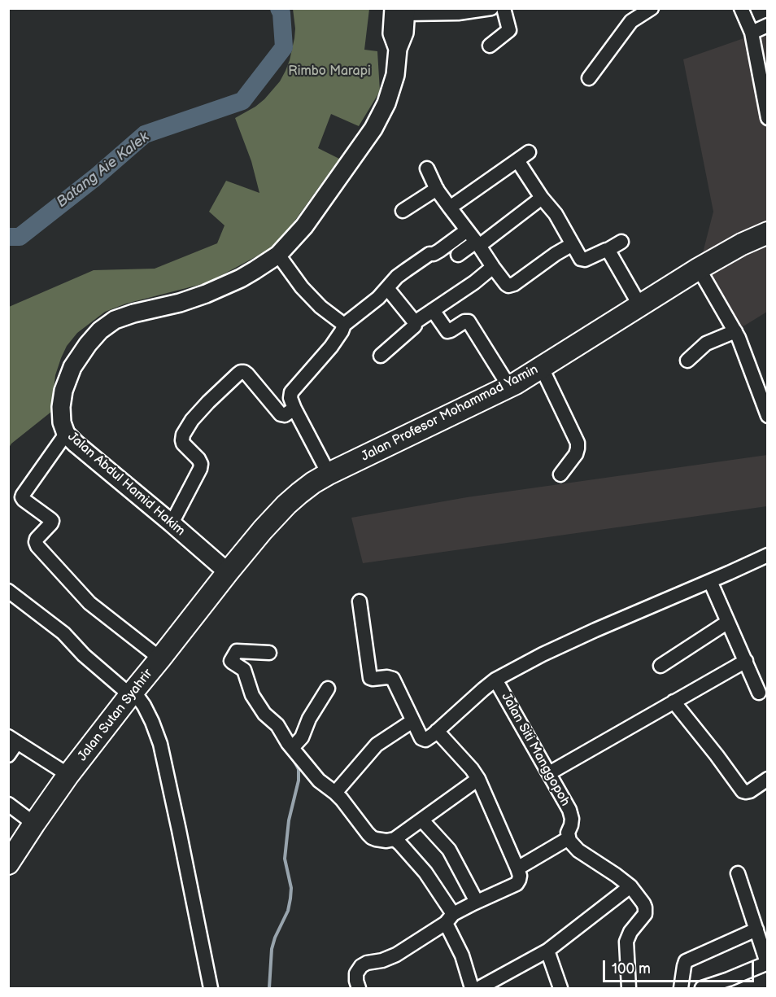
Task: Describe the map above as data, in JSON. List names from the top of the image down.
{
  "streets": {
    "highway": ["Jalan Profesor Mohammad Yamin", "Jalan Sutan Syahrir"],
    "main road": ["Jalan Abdul Hamid Hakim"],
    "street": ["Jalan Siti Manggopoh"]
  },
  "crossings": [
    ["Jalan Profesor Mohammad Yamin", "Jalan Abdul Hamid Hakim"],
    ["Jalan Profesor Mohammad Yamin", "Jalan Sutan Syahrir"],
    ["Jalan Abdul Hamid Hakim", "Jalan Sutan Syahrir"]
  ],
  "water": ["Batang Aie Kalek"],
  "parks": ["Rimbo Marapi"],
  "scale_bar": "100 m"
}
